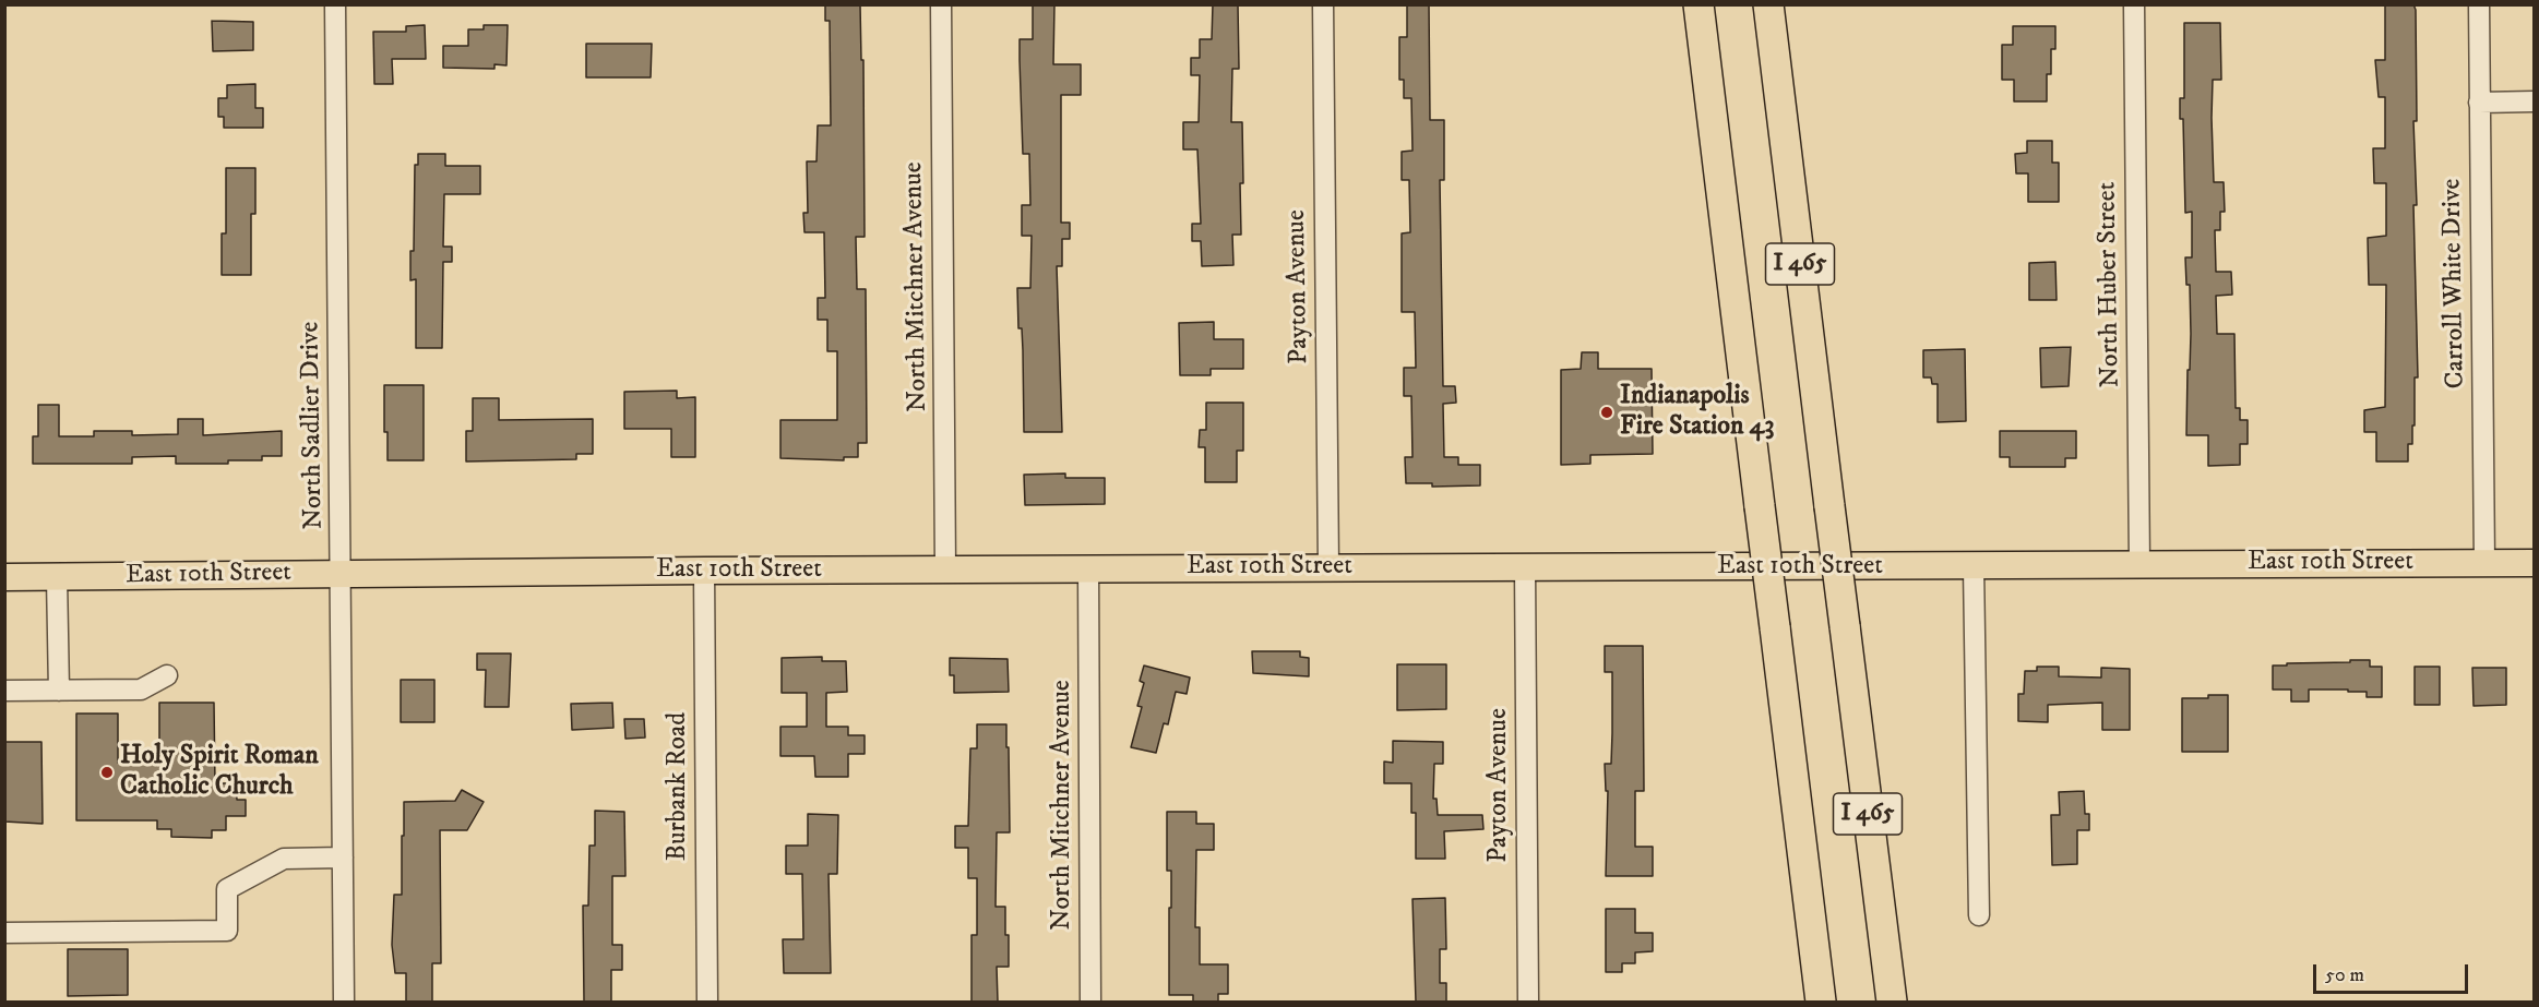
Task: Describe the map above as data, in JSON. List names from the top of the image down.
{
  "streets": {
    "highway": ["I 465"],
    "main road": ["East 10th Street"],
    "street": [
      "Carroll White Drive",
      "North Huber Street",
      "North Mitchner Avenue",
      "Payton Avenue",
      "North Sadlier Drive",
      "Burbank Road"
    ]
  },
  "crossings": [
    ["Carroll White Drive", "East 10th Street"],
    ["North Huber Street", "East 10th Street"],
    ["North Mitchner Avenue", "East 10th Street"],
    ["Payton Avenue", "East 10th Street"],
    ["North Sadlier Drive", "East 10th Street"],
    ["East 10th Street", "Burbank Road"]
  ],
  "places": ["Indianapolis Fire Station 43", "Holy Spirit Roman Catholic Church"],
  "scale_bar": "50 m"
}
